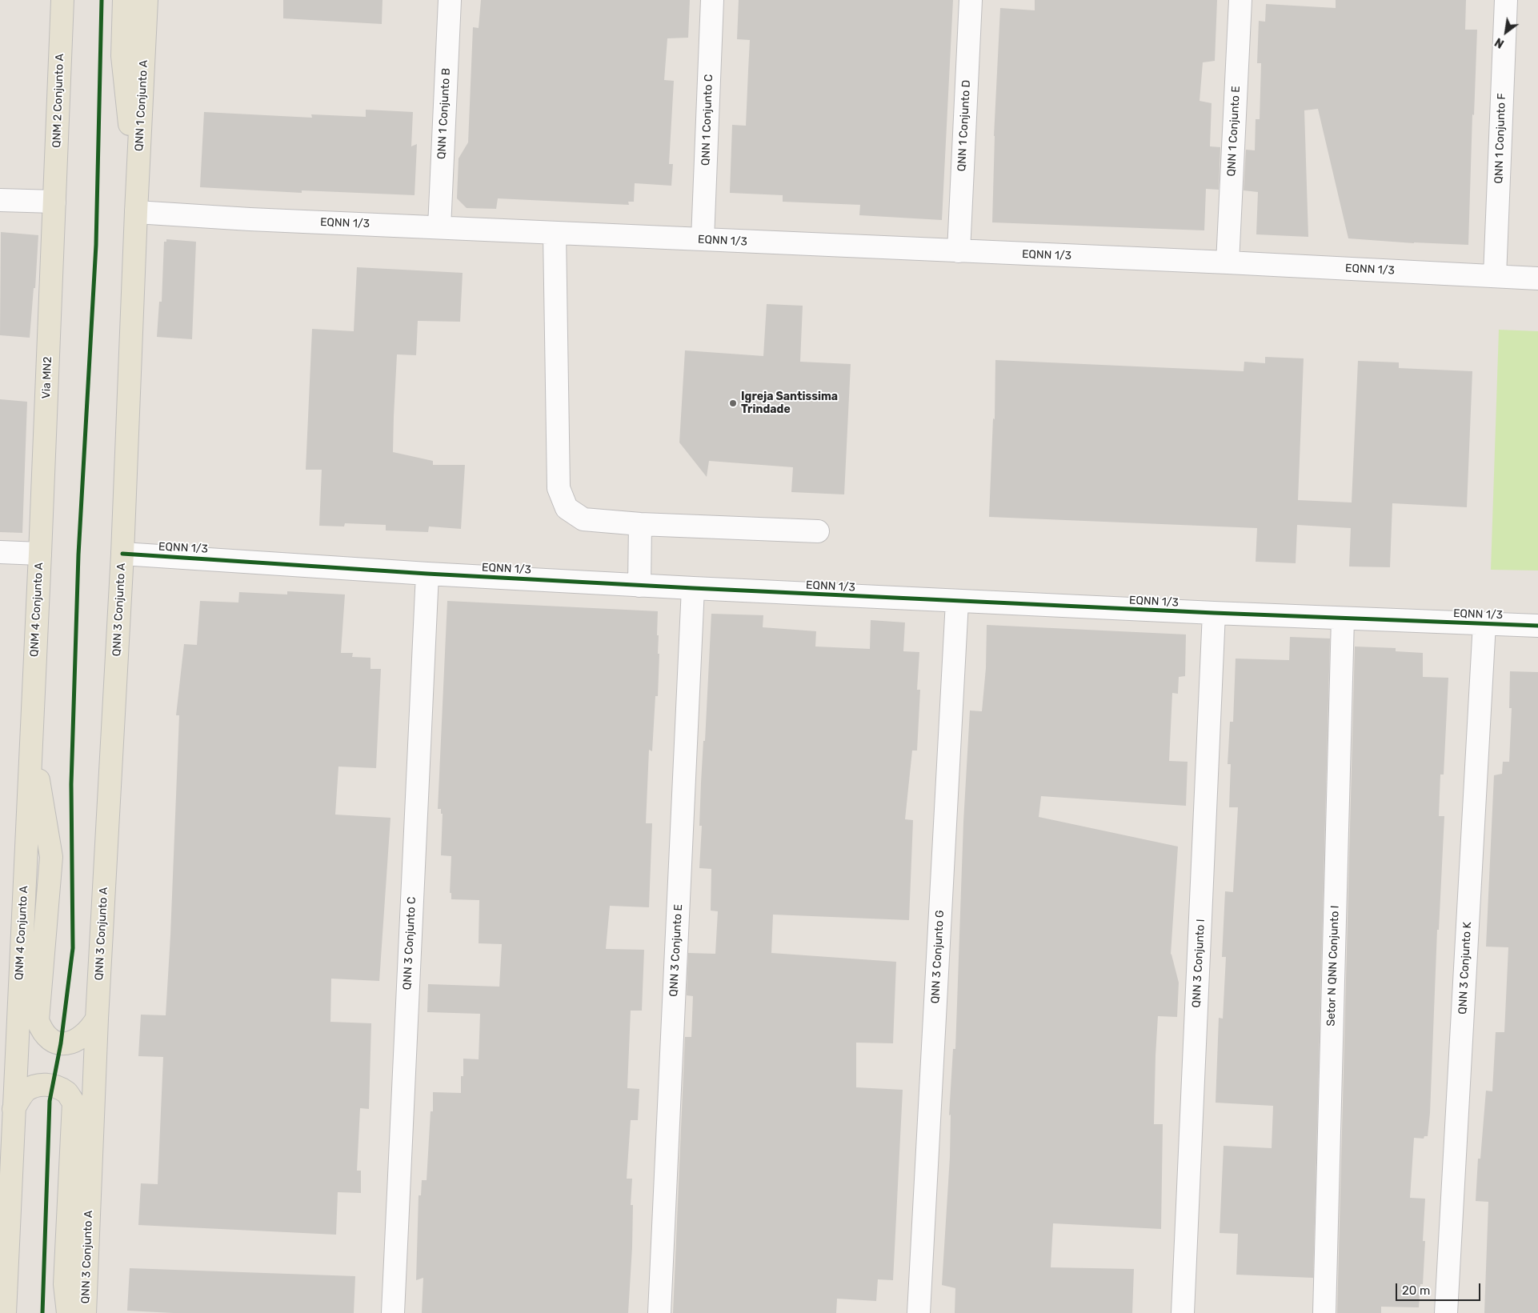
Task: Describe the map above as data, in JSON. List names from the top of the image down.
{
  "streets": {
    "main road": [
      "QNM 2 Conjunto A",
      "QNN 1 Conjunto A",
      "Via MN2",
      "QNM 4 Conjunto A",
      "QNN 3 Conjunto A"
    ],
    "street": [
      "QNN 1 Conjunto B",
      "QNN 1 Conjunto C",
      "QNN 1 Conjunto D",
      "QNN 1 Conjunto E",
      "QNN 1 Conjunto F",
      "EQNN 1/3",
      "QNN 3 Conjunto C",
      "QNN 3 Conjunto E",
      "QNN 3 Conjunto G",
      "QNN 3 Conjunto I",
      "Setor N QNN Conjunto I",
      "QNN 3 Conjunto K"
    ]
  },
  "crossings": [
    ["QNM 2 Conjunto A", "Via MN2"],
    ["QNN 1 Conjunto A", "EQNN 1/3"],
    ["QNN 1 Conjunto B", "EQNN 1/3"],
    ["QNN 1 Conjunto C", "EQNN 1/3"],
    ["QNN 1 Conjunto D", "EQNN 1/3"],
    ["QNN 1 Conjunto E", "EQNN 1/3"],
    ["QNN 1 Conjunto F", "EQNN 1/3"],
    ["EQNN 1/3", "QNN 3 Conjunto A"],
    ["EQNN 1/3", "QNN 3 Conjunto C"],
    ["EQNN 1/3", "QNN 3 Conjunto E"],
    ["EQNN 1/3", "QNN 3 Conjunto G"],
    ["EQNN 1/3", "QNN 3 Conjunto I"],
    ["EQNN 1/3", "Setor N QNN Conjunto I"],
    ["EQNN 1/3", "QNN 3 Conjunto K"],
    ["Via MN2", "QNM 4 Conjunto A"]
  ],
  "places": ["Igreja Santissima Trindade"],
  "scale_bar": "20 m",
  "north": "bottom left"
}
